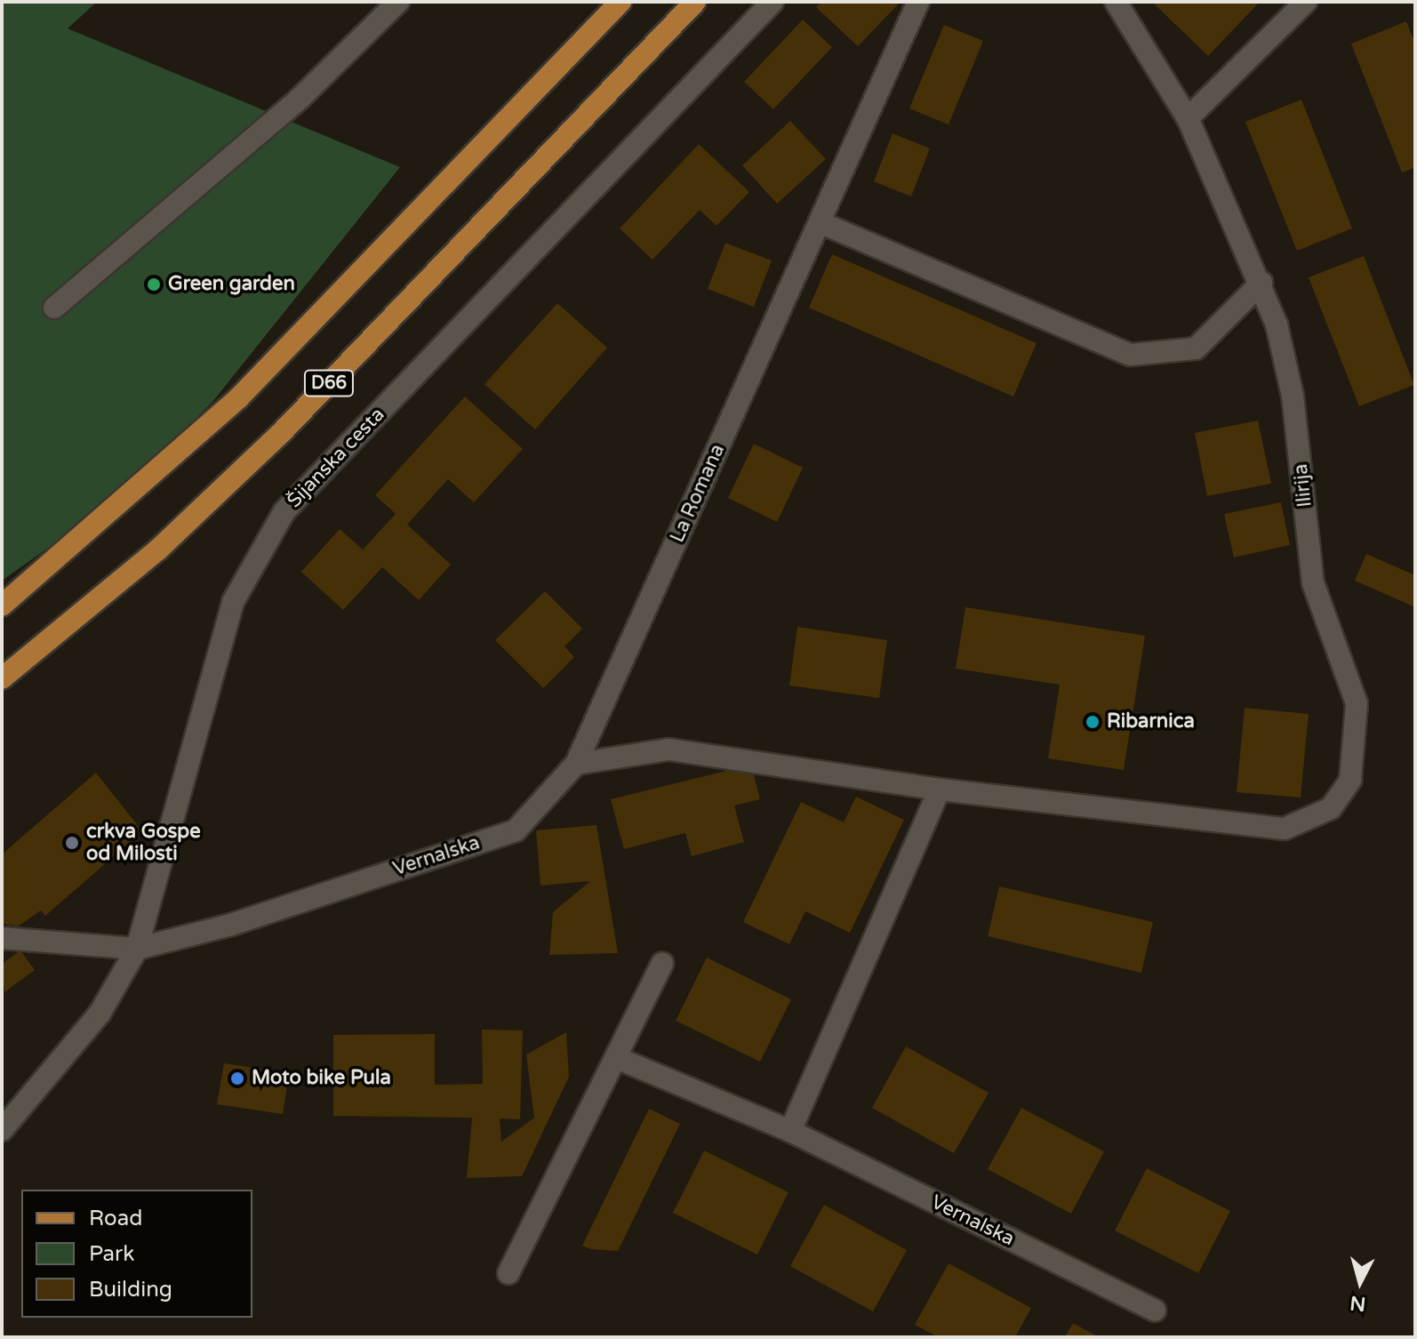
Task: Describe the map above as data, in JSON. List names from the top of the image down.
{
  "streets": {
    "main road": ["D66"],
    "street": [
      "Šijanska cesta",
      "Ilirija",
      "La Romana",
      "Vernalska"
    ]
  },
  "crossings": [
    ["Šijanska cesta", "Vernalska"],
    ["La Romana", "Vernalska"]
  ],
  "places": [
    "Green garden",
    "Ribarnica",
    "crkva Gospe od Milosti",
    "Moto bike Pula"
  ],
  "legend": ["Road", "Park", "Building"],
  "north": "bottom"
}
